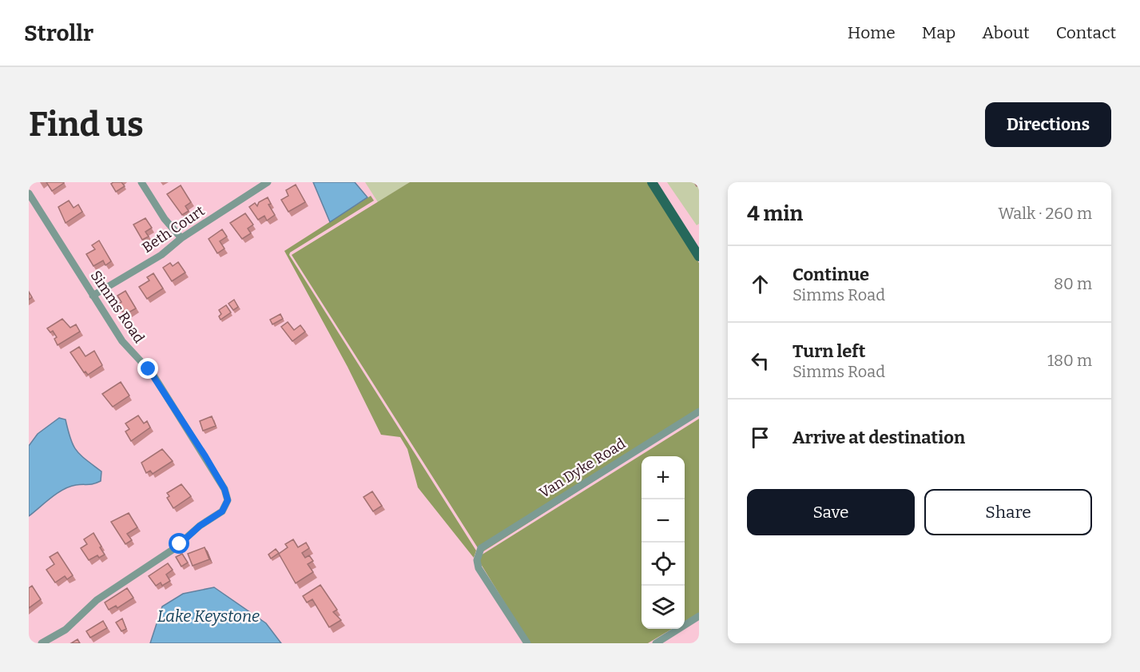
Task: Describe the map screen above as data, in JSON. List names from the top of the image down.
{
  "streets": {
    "street": ["Beth Court", "Simms Road", "Van Dyke Road"]
  },
  "crossings": [
    ["Beth Court", "Simms Road"]
  ],
  "water": ["Lake Keystone"],
  "page": {
    "header": "Strollr",
    "nav": [
      "Home",
      "Map",
      "About",
      "Contact"
    ],
    "buttons": [
      "Directions",
      ["Save", "Share"]
    ],
    "title": "Find us",
    "heading": ["4 min", "Walk · 260 m"],
    "list": [
      ["Continue", "Simms Road", "80 m"],
      ["Turn left", "Simms Road", "180 m"],
      "Arrive at destination"
    ],
    "map_buttons": ["+", "−"]
  }
}
